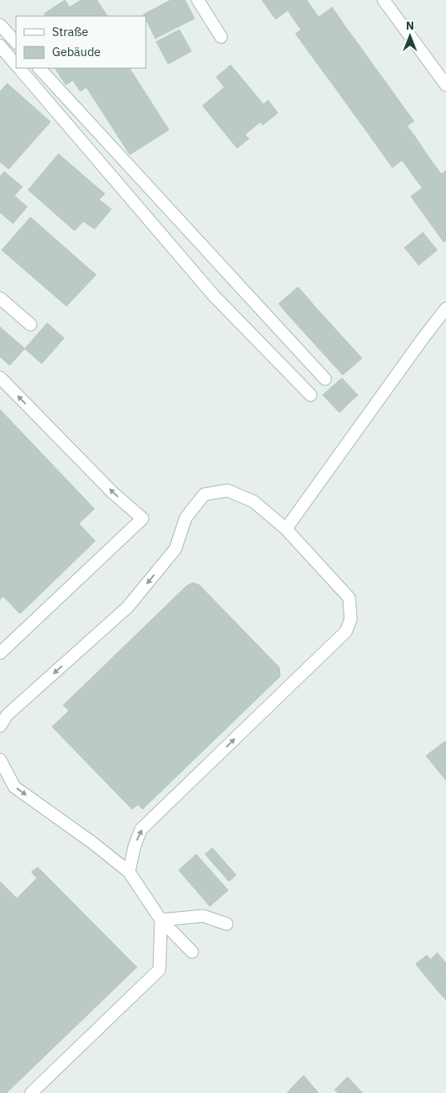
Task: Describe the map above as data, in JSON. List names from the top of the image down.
{
  "legend": ["Straße", "Gebäude"],
  "north": "top"
}
